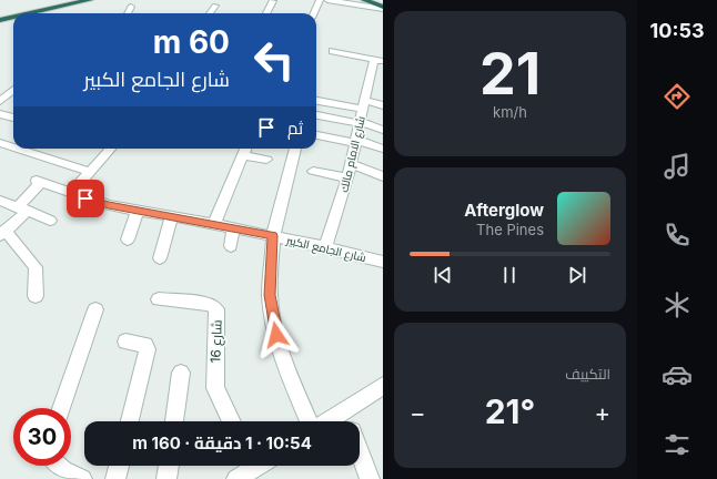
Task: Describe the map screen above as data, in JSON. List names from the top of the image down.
{
  "streets": {
    "street": ["شارع الامام مالك", "شارع الجامع الكبير", "شارع 16"]
  },
  "crossings": [
    ["شارع الامام مالك", "شارع الجامع الكبير"]
  ],
  "page": {
    "tabs": "10:53",
    "tile": [
      ["21", "km/h"],
      "التكييف"
    ],
    "turn": ["60 m", "شارع الجامع الكبير"],
    "then": "ثم",
    "song": ["Afterglow", "The Pines"],
    "heat": ["−", "21°", "+"],
    "limit": "30",
    "trip": "10:54 · 1 دقيقة · 160 m"
  }
}
